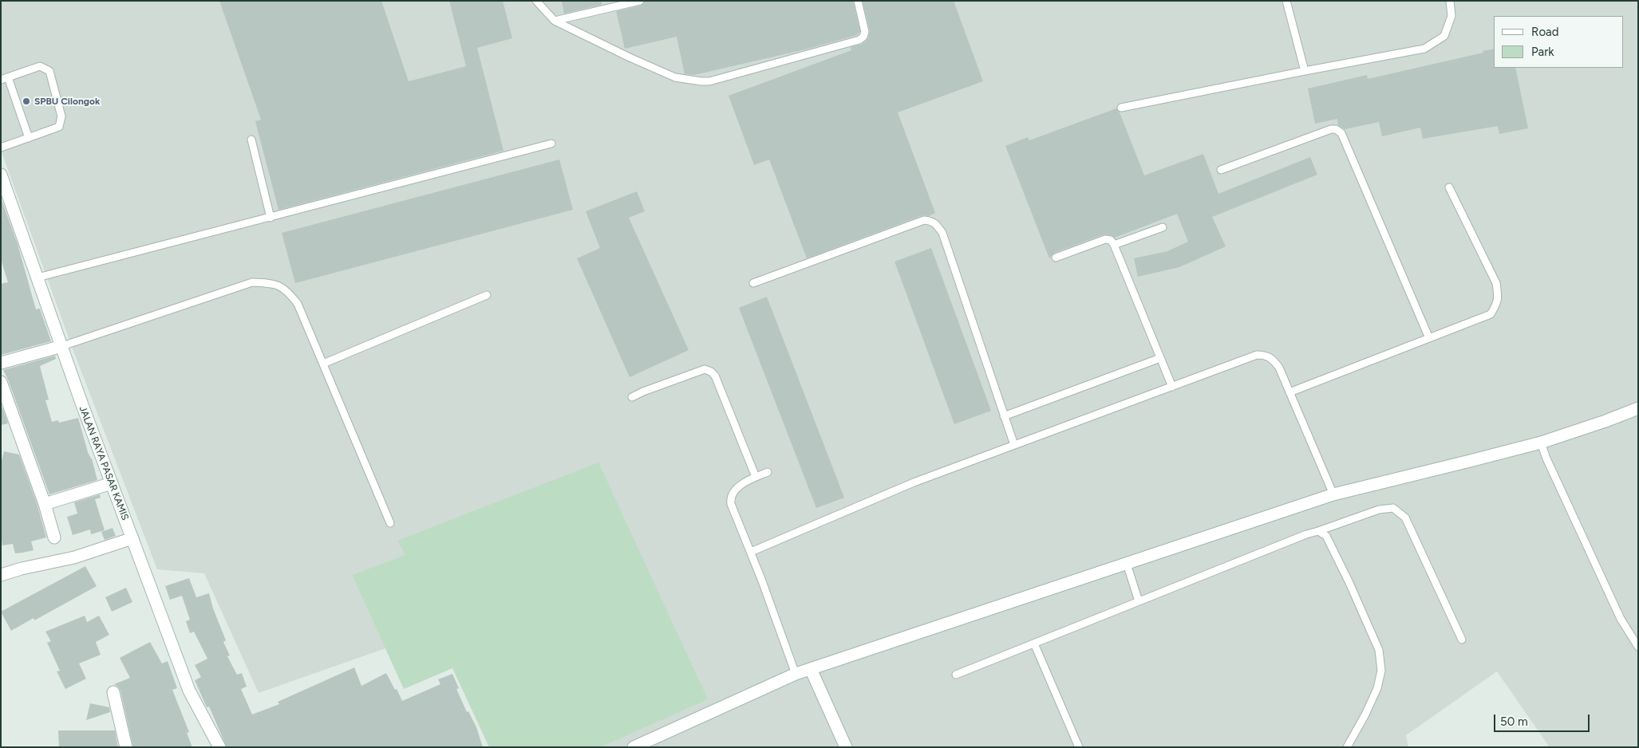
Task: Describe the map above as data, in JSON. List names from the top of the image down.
{
  "streets": {
    "street": ["JALAN RAYA PASAR KAMIS"]
  },
  "places": ["SPBU Cilongok"],
  "legend": ["Road", "Park"],
  "scale_bar": "50 m"
}
